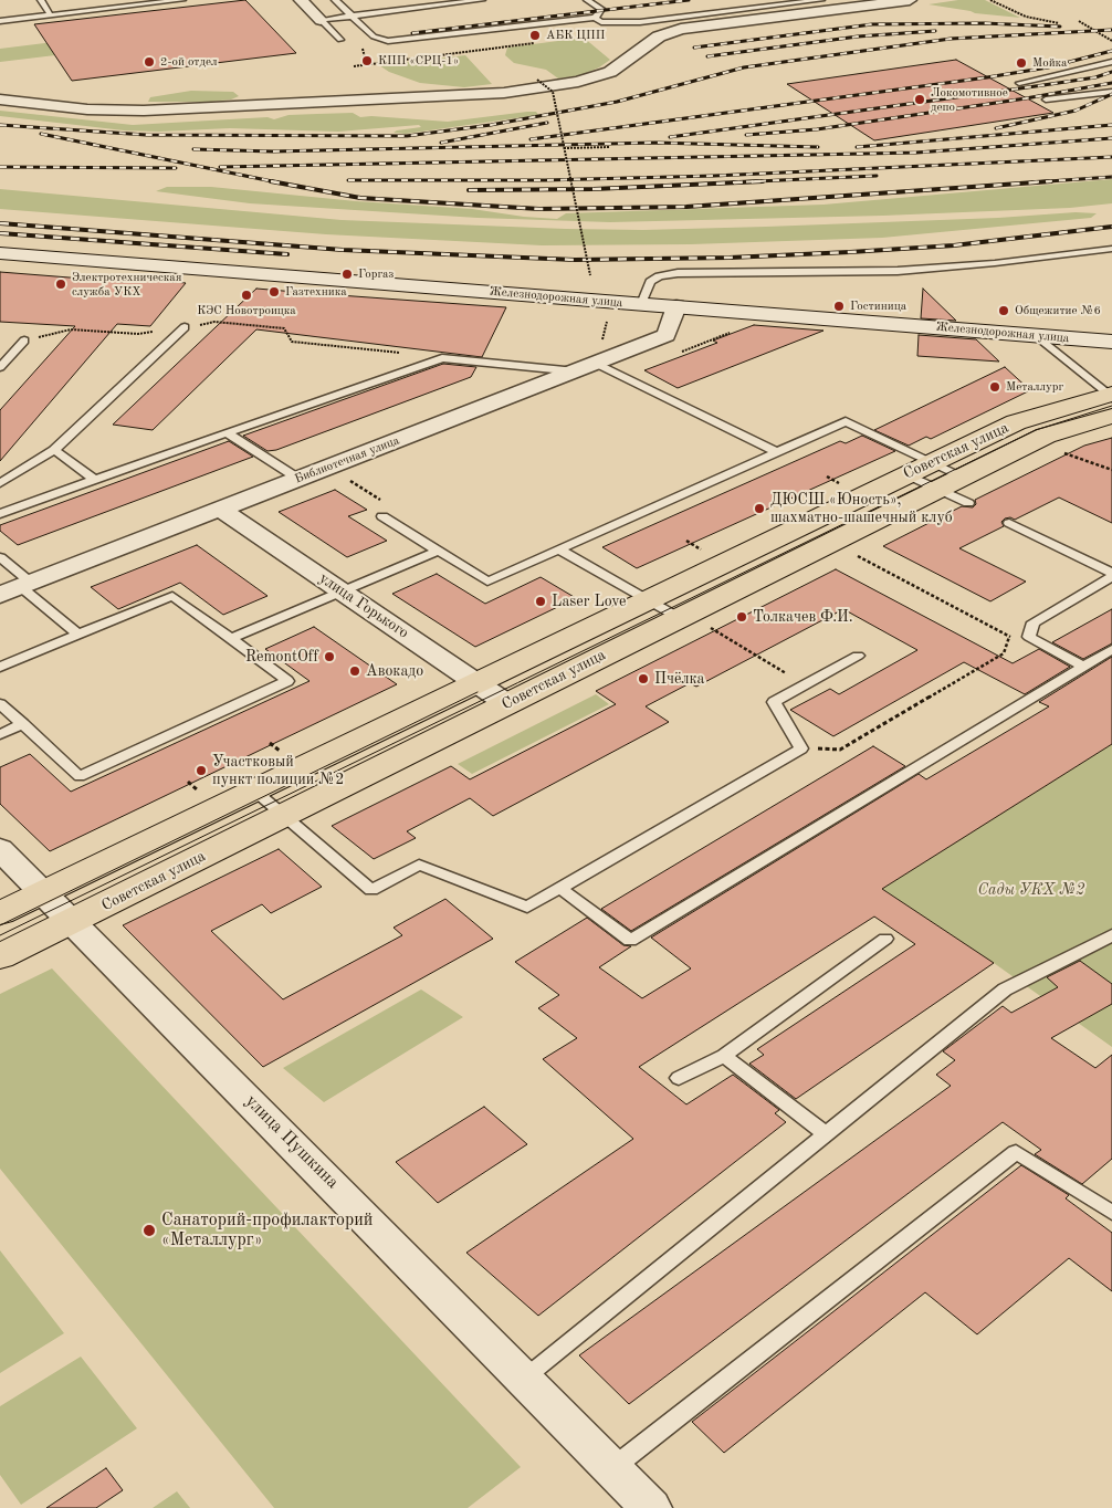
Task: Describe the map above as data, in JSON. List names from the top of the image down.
{
  "streets": {
    "main road": ["Железнодорожная улица", "Советская улица"],
    "street": ["Библиотечная улица", "улица Горького", "улица Пушкина"]
  },
  "crossings": [
    ["Железнодорожная улица", "Библиотечная улица"],
    ["Советская улица", "улица Горького"],
    ["Советская улица", "улица Пушкина"],
    ["Библиотечная улица", "улица Горького"]
  ],
  "parks": ["Сады УКХ №2"],
  "places": [
    "АБК ЦПП",
    "КПП «СРЦ-1»",
    "2-ой отдел",
    "Мойка",
    "Локомотивное депо",
    "Горгаз",
    "Электротехническая служба УКХ",
    "Газтехника",
    "КЭС Новотроицка",
    "Гостиница",
    "Общежитие №6",
    "Металлург",
    "ДЮСШ «Юность», шахматно-шашечный клуб",
    "Laser Love",
    "Толкачев Ф.И.",
    "RemontOff",
    "Авокадо",
    "Пчёлка",
    "Участковый пункт полиции №2",
    "Санаторий-профилакторий «Металлург»"
  ]
}
